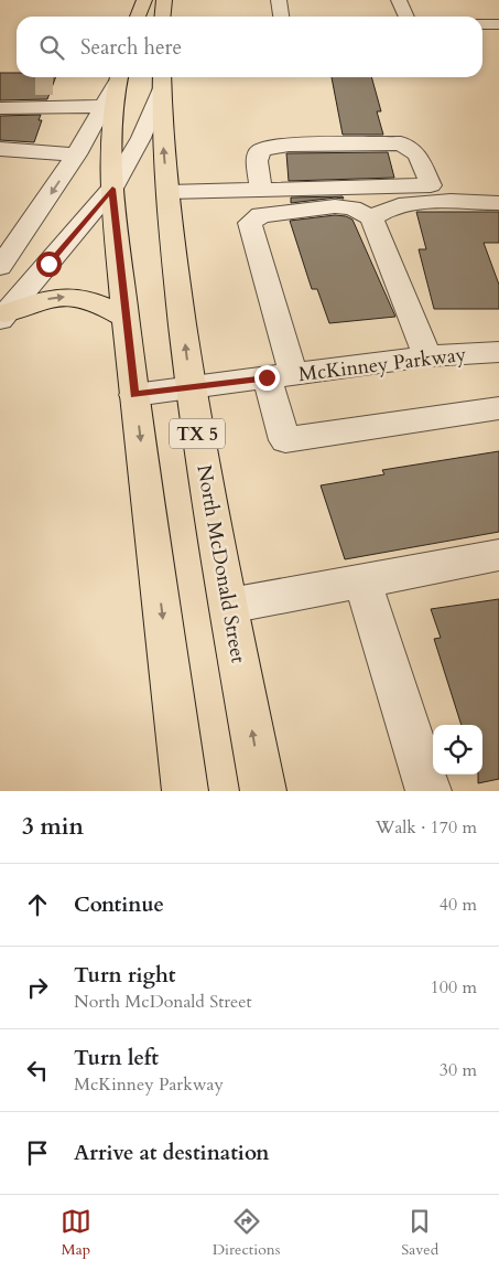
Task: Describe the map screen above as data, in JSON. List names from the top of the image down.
{
  "streets": {
    "main road": ["TX 5", "North McDonald Street"],
    "street": ["McKinney Parkway"]
  },
  "crossings": [
    ["McKinney Parkway", "TX 5"],
    ["McKinney Parkway", "North McDonald Street"]
  ],
  "page": {
    "search": "Search here",
    "heading": ["3 min", "Walk · 170 m"],
    "list": [
      ["Continue", "40 m"],
      ["Turn right", "North McDonald Street", "100 m"],
      ["Turn left", "McKinney Parkway", "30 m"],
      "Arrive at destination"
    ],
    "nav": ["Map", "Directions", "Saved"]
  }
}
